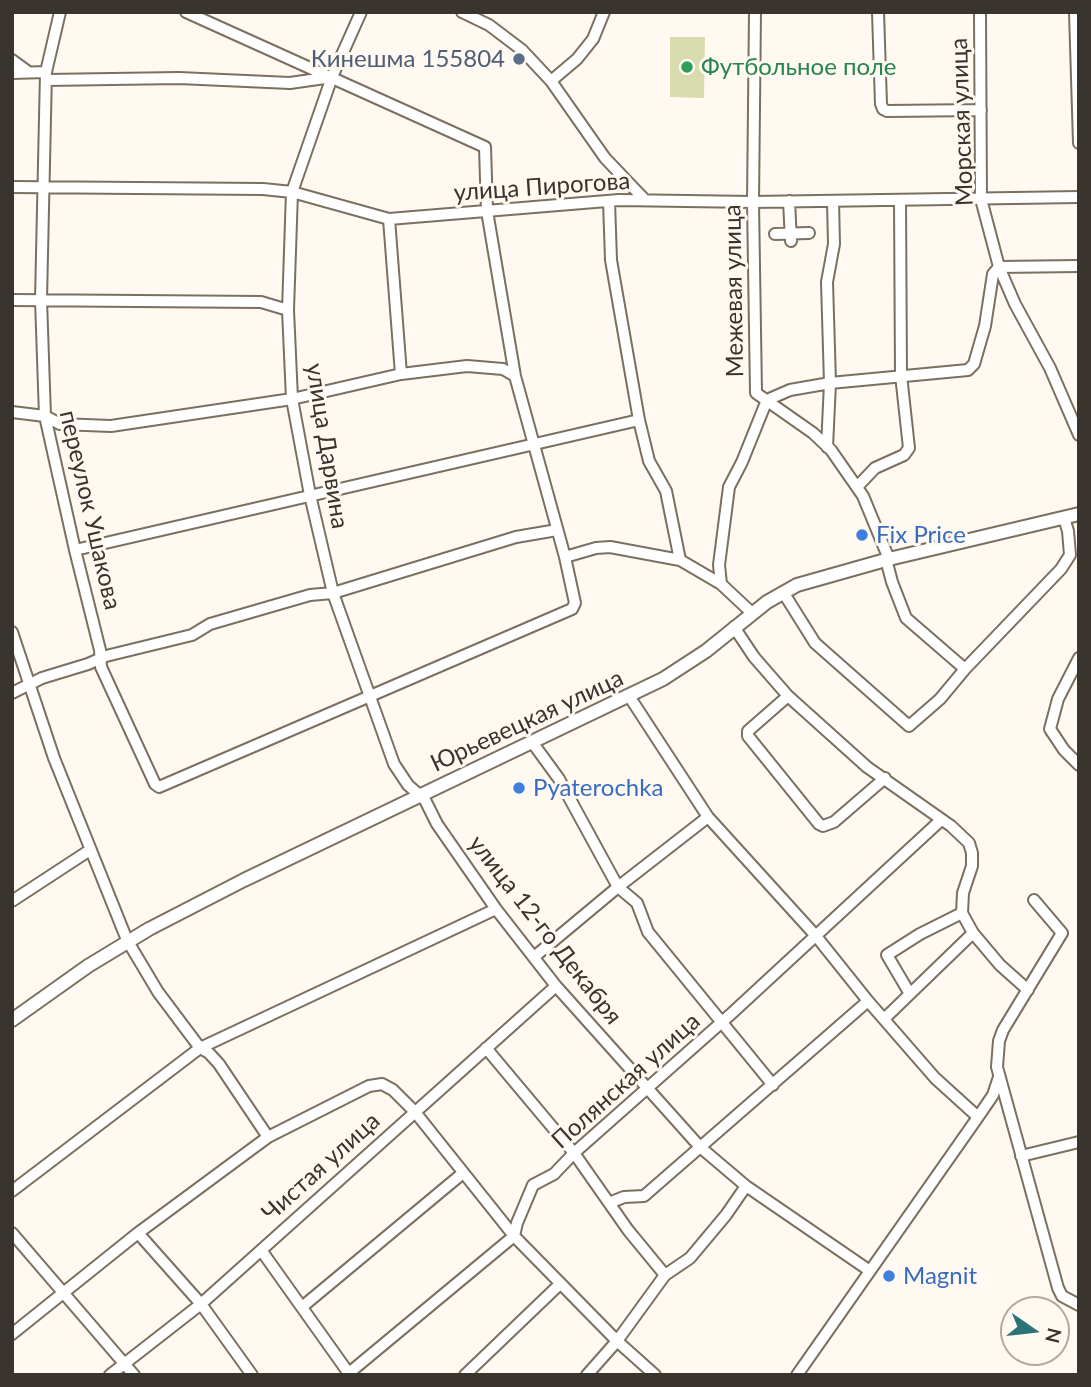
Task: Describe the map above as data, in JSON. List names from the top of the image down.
{
  "streets": {
    "main road": ["Юрьевецкая улица"],
    "street": [
      "Морская улица",
      "улица Пирогова",
      "Межевая улица",
      "улица Дарвина",
      "переулок Ушакова",
      "улица 12-го Декабря",
      "Полянская улица",
      "Чистая улица"
    ]
  },
  "crossings": [
    ["Морская улица", "улица Пирогова"],
    ["улица Пирогова", "Межевая улица"],
    ["улица Пирогова", "улица Дарвина"],
    ["улица Пирогова", "переулок Ушакова"],
    ["Межевая улица", "Юрьевецкая улица"],
    ["улица Дарвина", "переулок Ушакова"],
    ["улица Дарвина", "Юрьевецкая улица"],
    ["улица Дарвина", "улица 12-го Декабря"],
    ["Юрьевецкая улица", "улица 12-го Декабря"],
    ["улица 12-го Декабря", "Полянская улица"],
    ["улица 12-го Декабря", "Чистая улица"]
  ],
  "places": [
    "Кинешма 155804",
    "Футбольное поле",
    "Fix Price",
    "Pyaterochka",
    "Magnit"
  ],
  "north": "right"
}
